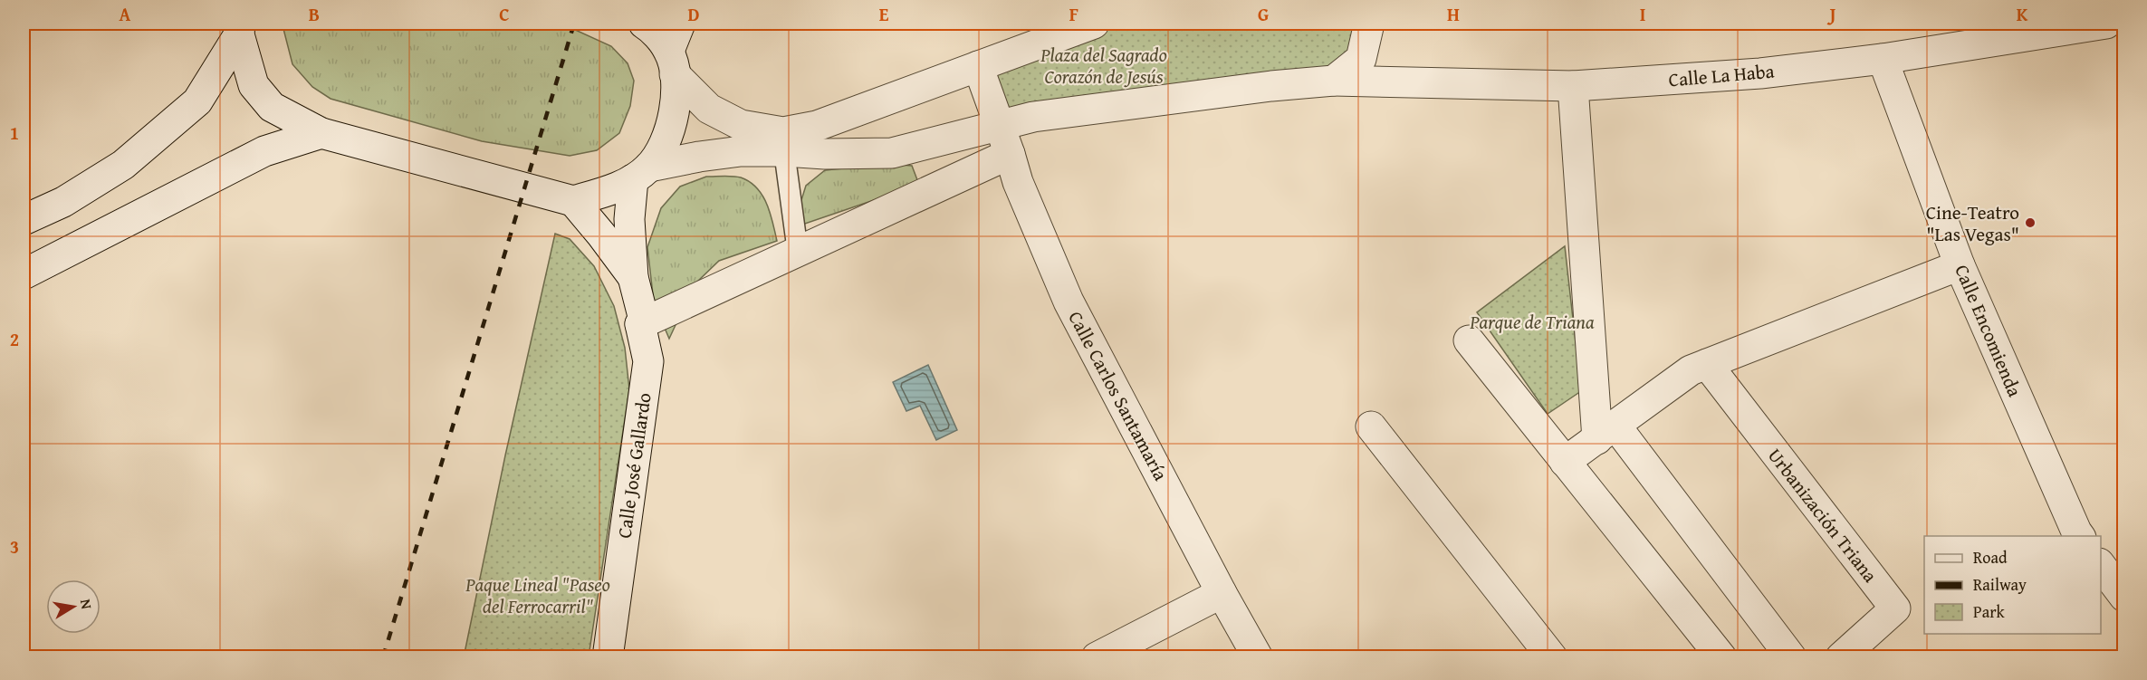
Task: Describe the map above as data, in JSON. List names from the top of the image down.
{
  "streets": {
    "street": [
      "Calle La Haba",
      "Calle Encomienda",
      "Calle Carlos Santamaría",
      "Calle José Gallardo",
      "Urbanización Triana"
    ]
  },
  "crossings": [
    ["Calle La Haba", "Calle Encomienda"]
  ],
  "parks": ["Plaza del Sagrado Corazón de Jesús", "Parque de Triana", "Paque Lineal \"Paseo del Ferrocarril\""],
  "places": ["Cine-Teatro \"Las Vegas\""],
  "legend": ["Road", "Railway", "Park"],
  "north": "right",
  "grid": {
    "columns": [
      "A",
      "B",
      "C",
      "D",
      "E",
      "F",
      "G",
      "H",
      "I",
      "J",
      "K"
    ],
    "rows": ["1", "2", "3"]
  }
}
